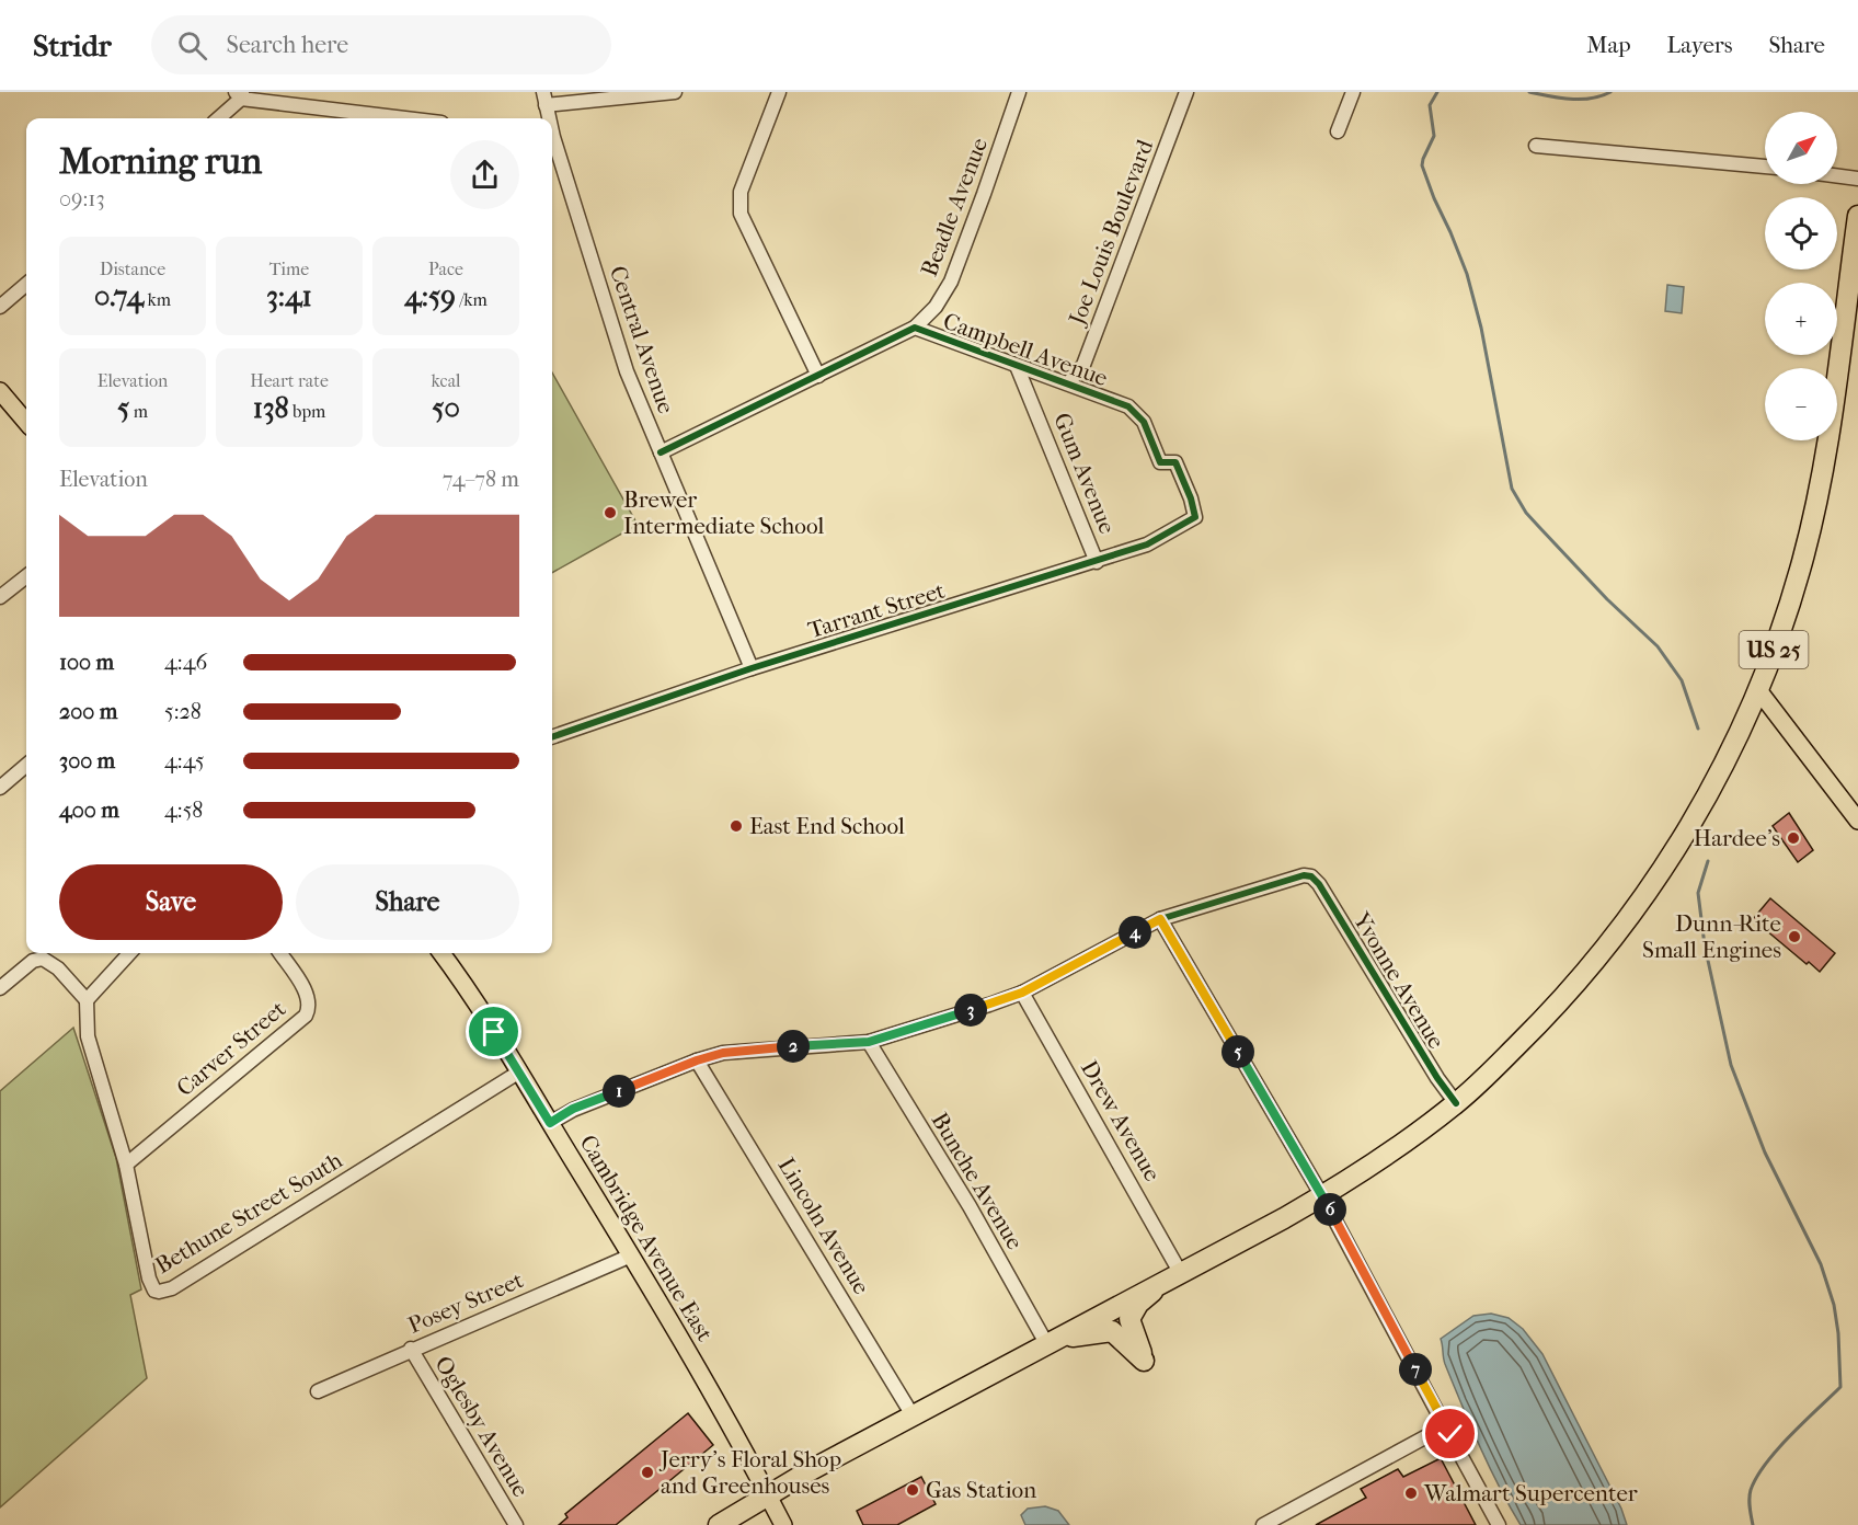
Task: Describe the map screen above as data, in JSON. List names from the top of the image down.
{
  "streets": {
    "highway": ["US 25"],
    "main road": ["Cambridge Avenue East"],
    "street": [
      "Beadle Avenue",
      "Joe Louis Boulevard",
      "Central Avenue",
      "Campbell Avenue",
      "Gum Avenue",
      "Tarrant Street",
      "Yvonne Avenue",
      "Carver Street",
      "Drew Avenue",
      "Bunche Avenue",
      "Bethune Street South",
      "Lincoln Avenue",
      "Posey Street",
      "Oglesby Avenue"
    ]
  },
  "crossings": [
    ["Beadle Avenue", "Campbell Avenue"],
    ["Joe Louis Boulevard", "Campbell Avenue"],
    ["Central Avenue", "Campbell Avenue"],
    ["Central Avenue", "Tarrant Street"],
    ["Campbell Avenue", "Gum Avenue"],
    ["Campbell Avenue", "Tarrant Street"],
    ["Gum Avenue", "Tarrant Street"],
    ["US 25", "Yvonne Avenue"],
    ["US 25", "Drew Avenue"],
    ["US 25", "Bunche Avenue"],
    ["US 25", "Lincoln Avenue"],
    ["US 25", "Cambridge Avenue East"],
    ["Carver Street", "Bethune Street South"],
    ["Bethune Street South", "Cambridge Avenue East"],
    ["Cambridge Avenue East", "Posey Street"],
    ["Posey Street", "Oglesby Avenue"]
  ],
  "places": [
    "Brewer Intermediate School",
    "East End School",
    "Hardee's",
    "Dunn-Rite Small Engines",
    "Jerry's Floral Shop and Greenhouses",
    "Gas Station",
    "Walmart Supercenter"
  ],
  "north": "top right",
  "page": {
    "header": "Stridr",
    "search": "Search here",
    "nav": ["Map", "Layers", "Share"],
    "map_buttons": ["+", "−"],
    "heading": ["Morning run", "09:13"],
    "stats": [
      ["Distance", "0.74 km"],
      ["Time", "3:41"],
      ["Pace", "4:59 /km"],
      ["Elevation", "5 m"],
      ["Heart rate", "138 bpm"],
      ["kcal", "50"]
    ],
    "chart": ["Elevation", "74–78 m"],
    "list": [
      {
        "name": "100 m",
        "note": "4:46"
      },
      {
        "name": "200 m",
        "note": "5:28"
      },
      {
        "name": "300 m",
        "note": "4:45"
      },
      {
        "name": "400 m",
        "note": "4:58"
      }
    ],
    "buttons": ["Save", "Share"],
    "pins": [
      "4",
      "3",
      "2",
      "5",
      "1",
      "6",
      "7"
    ]
  }
}
